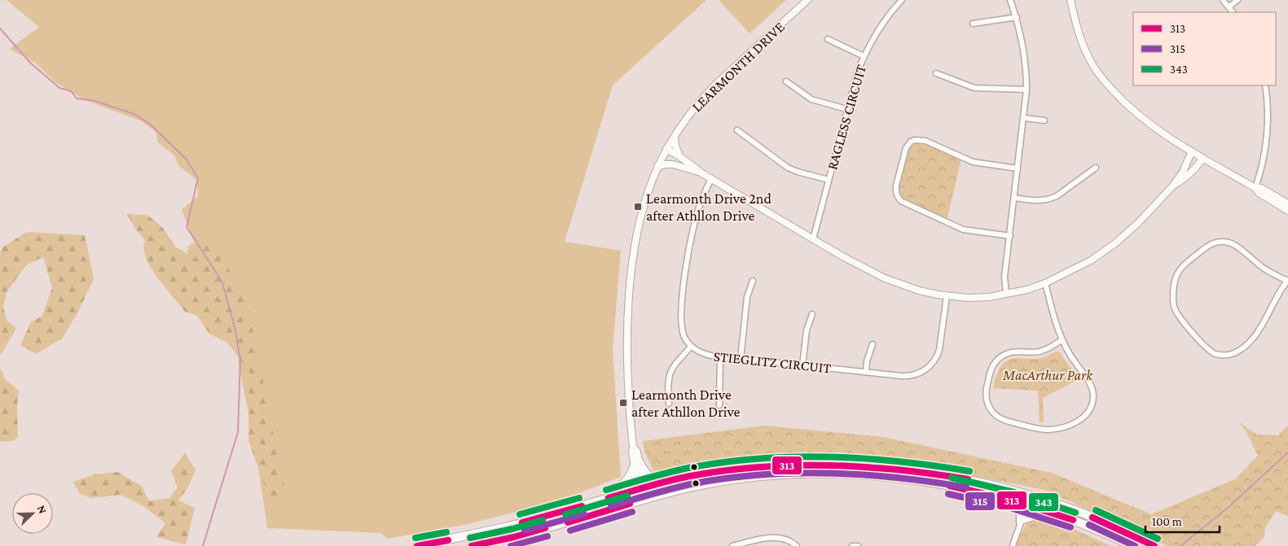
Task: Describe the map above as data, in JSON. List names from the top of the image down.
{
  "streets": {
    "street": ["LEARMONTH DRIVE", "RAGLESS CIRCUIT", "STIEGLITZ CIRCUIT"]
  },
  "parks": ["MacArthur Park"],
  "places": {
    "transit": ["Learmonth Drive 2nd after Athllon Drive", "Learmonth Drive after Athllon Drive"]
  },
  "lines": ["transit line 343", "transit line 313", "transit line 315"],
  "legend": ["313", "315", "343"],
  "scale_bar": "100 m",
  "north": "top right"
}
